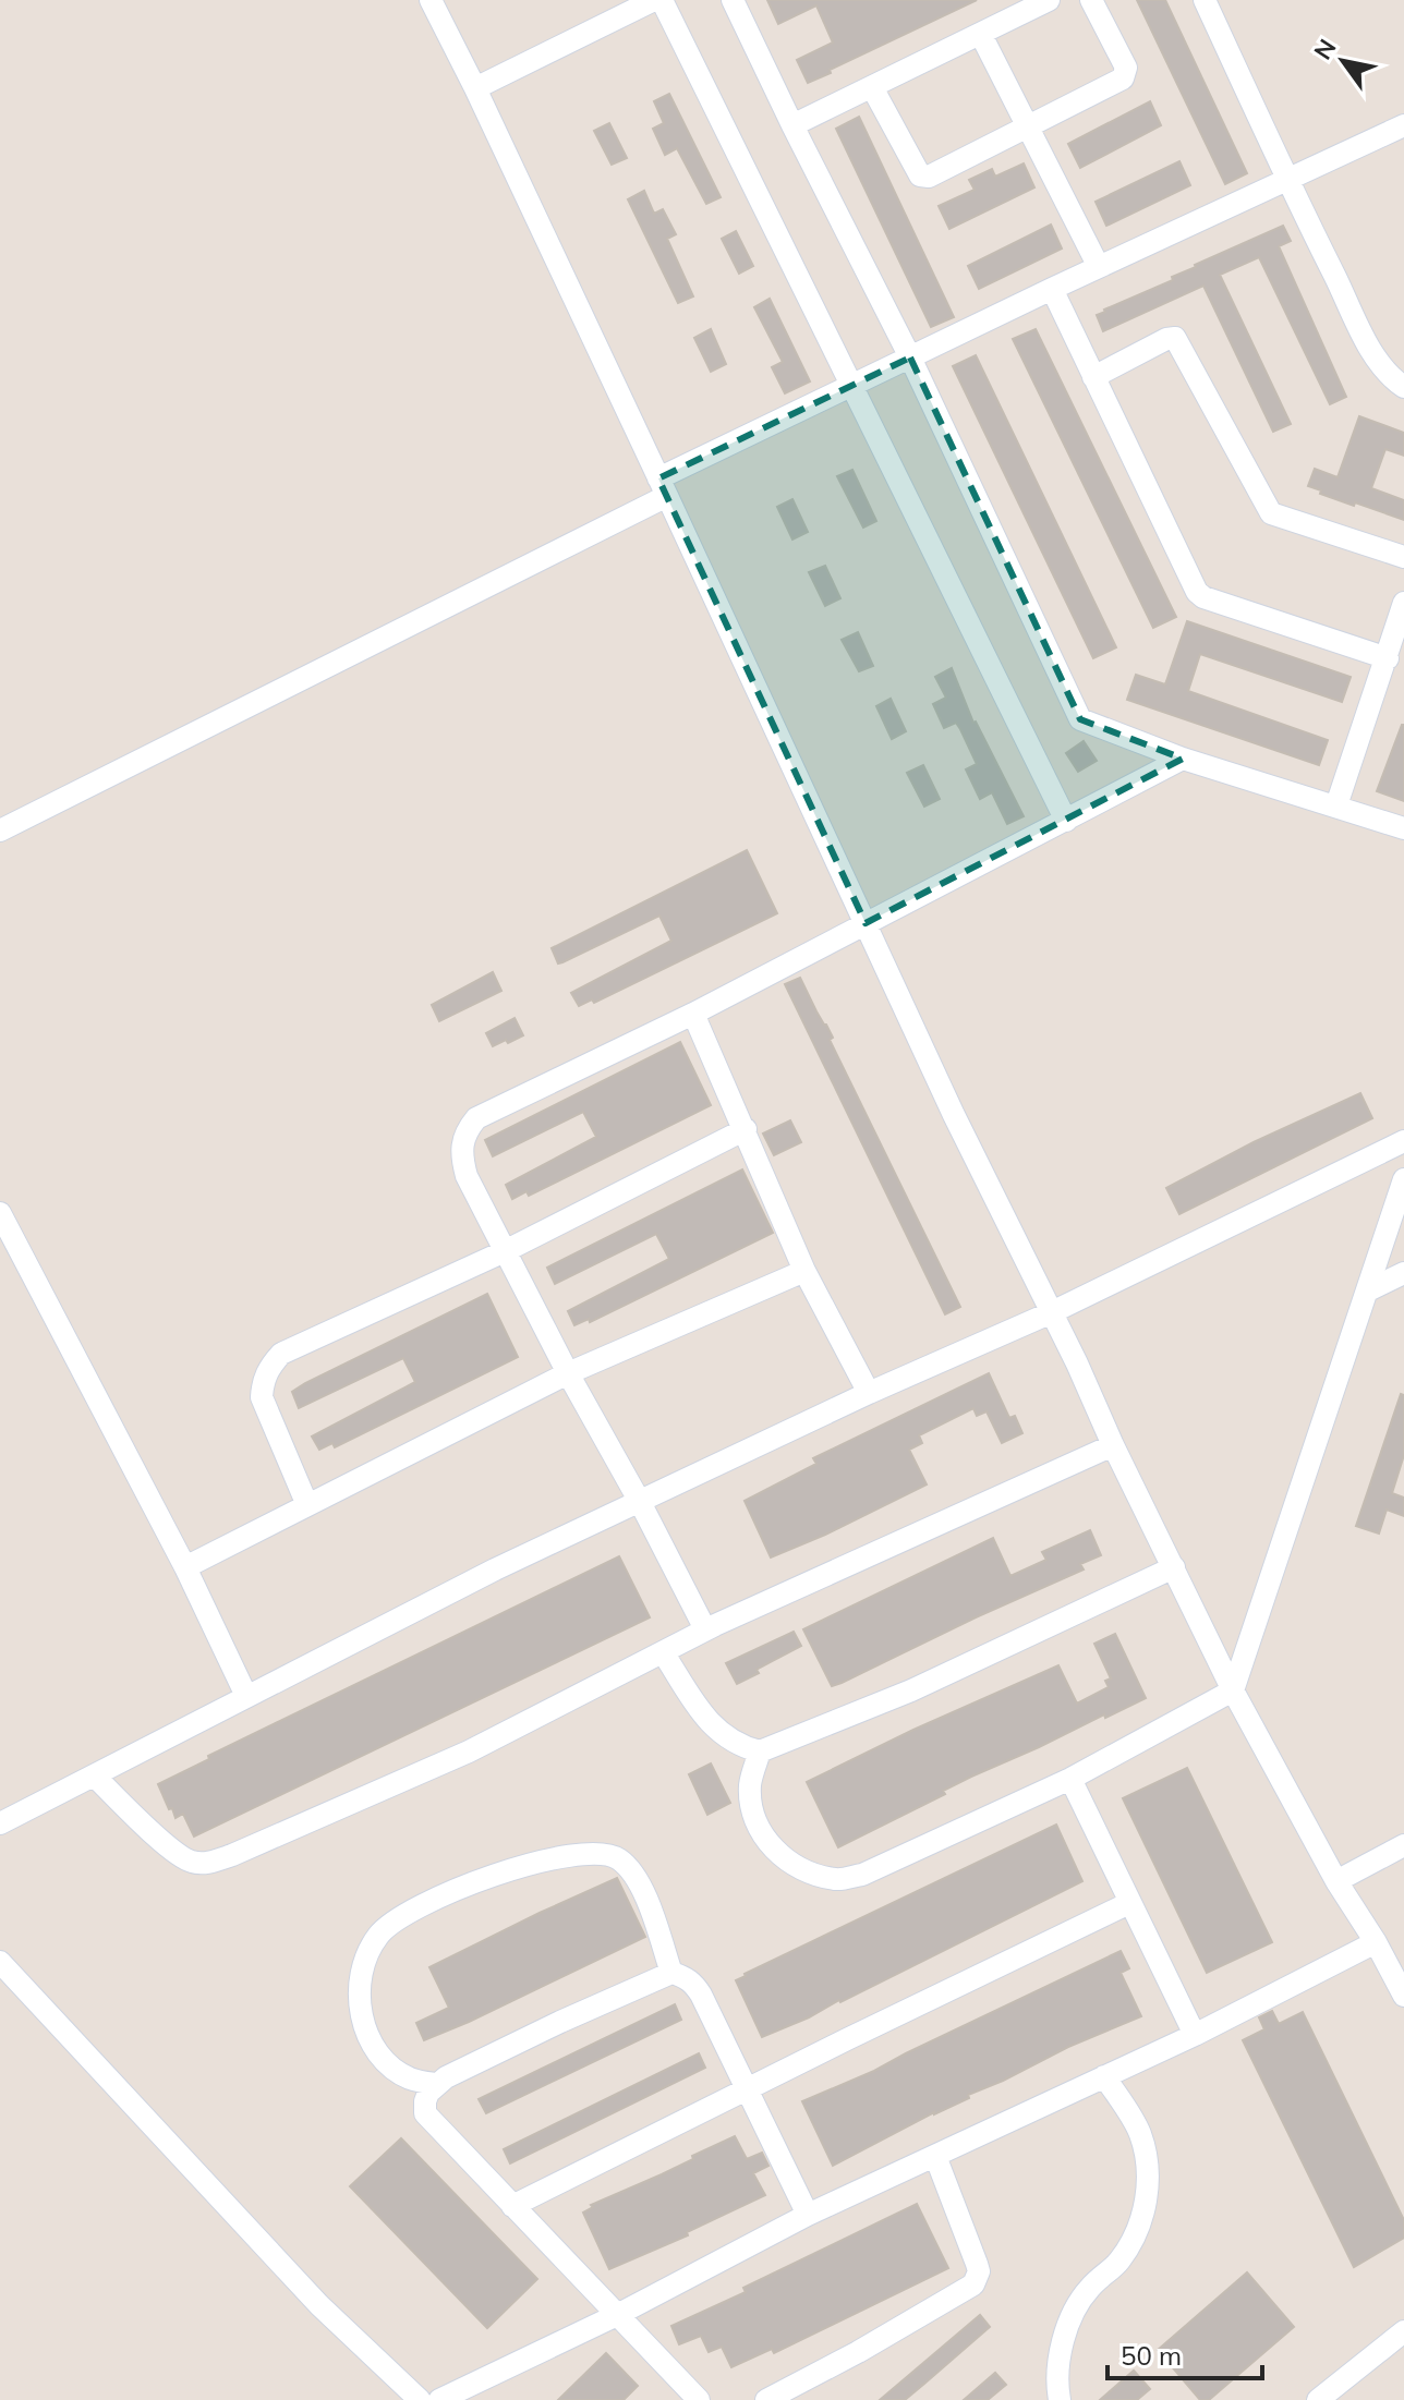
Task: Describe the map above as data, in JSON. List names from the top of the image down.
{
  "scale_bar": "50 m",
  "north": "top left"
}
